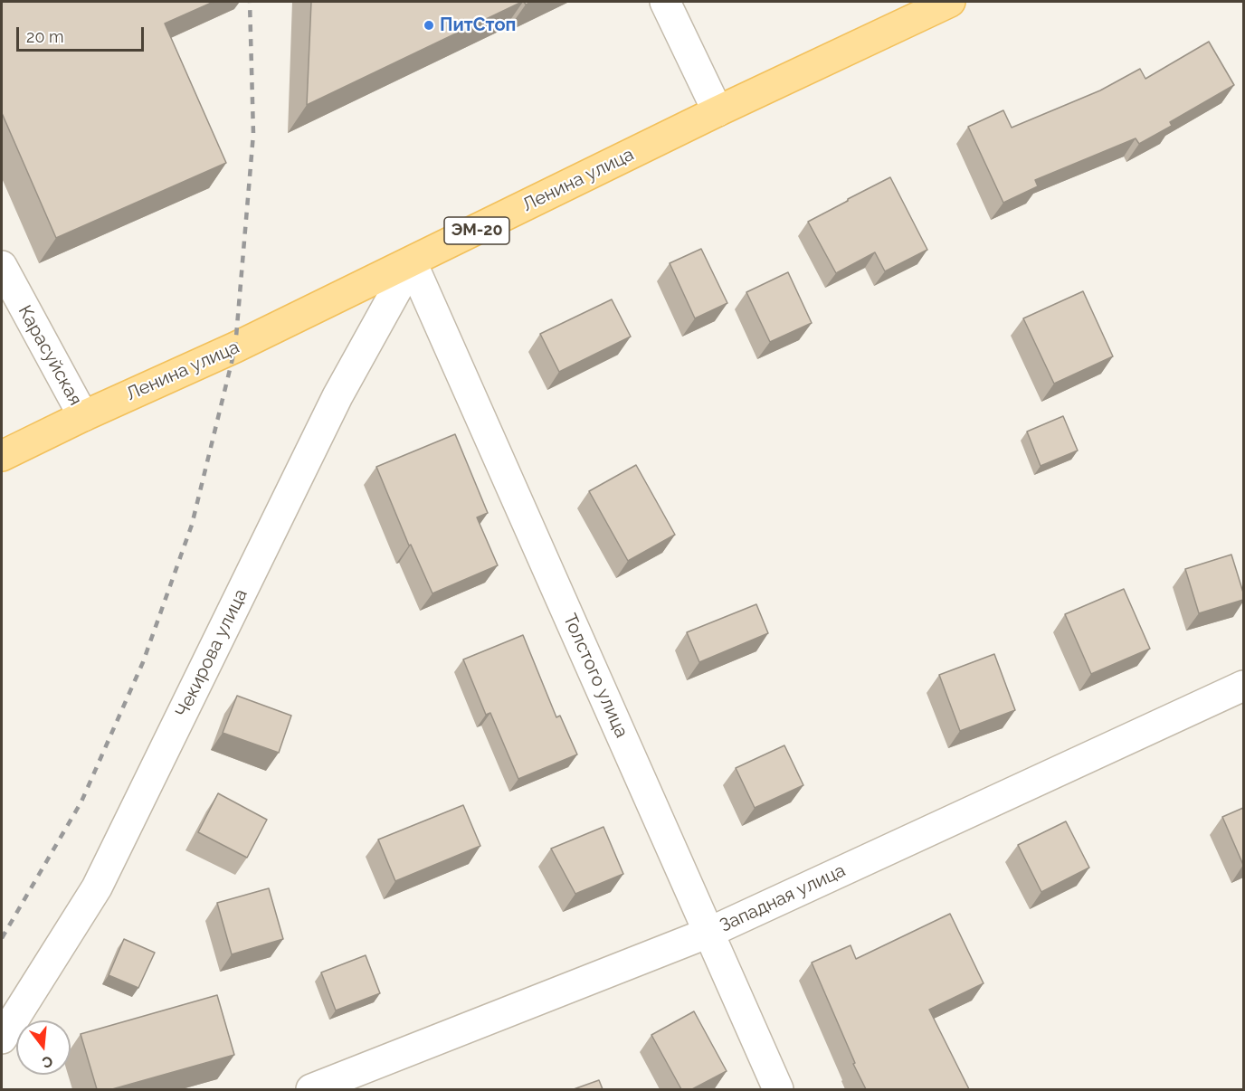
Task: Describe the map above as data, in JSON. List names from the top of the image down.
{
  "streets": {
    "main road": ["Ленина улица", "ЭМ-20"],
    "street": [
      "Карасуйская",
      "Чекирова улица",
      "Толстого улица",
      "Западная улица"
    ]
  },
  "crossings": [
    ["Ленина улица", "Карасуйская"],
    ["Ленина улица", "Чекирова улица"],
    ["Ленина улица", "Толстого улица"],
    ["Чекирова улица", "Толстого улица"],
    ["Толстого улица", "Западная улица"]
  ],
  "places": ["ПитСтоп"],
  "scale_bar": "20 m",
  "north": "bottom"
}
